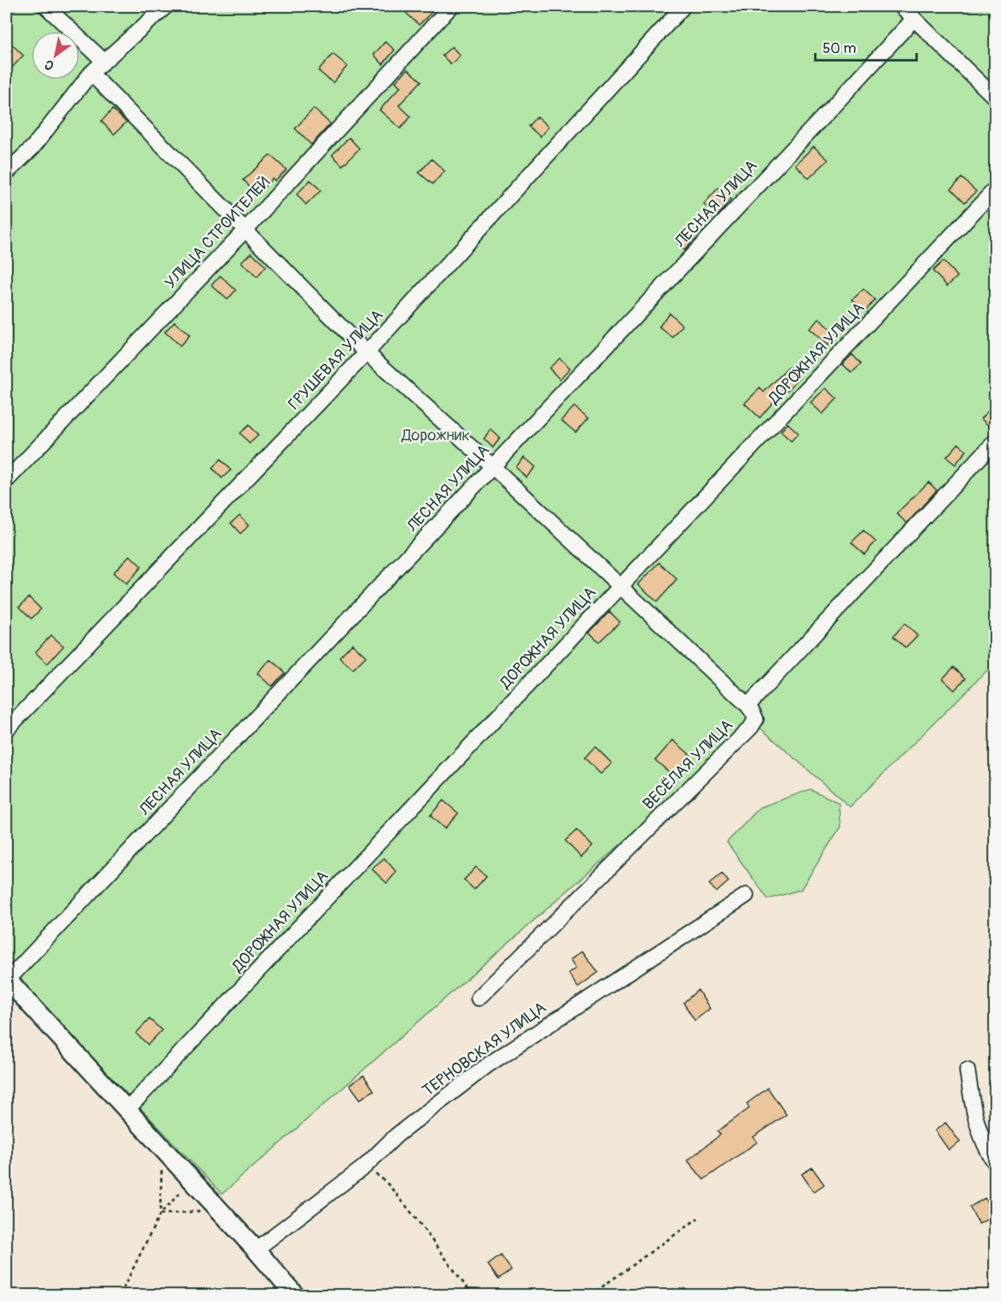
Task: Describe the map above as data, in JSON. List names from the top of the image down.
{
  "streets": {
    "street": [
      "ЛЕСНАЯ УЛИЦА",
      "УЛИЦА СТРОИТЕЛЕЙ",
      "ДОРОЖНАЯ УЛИЦА",
      "ГРУШЕВАЯ УЛИЦА",
      "ВЕСЁЛАЯ УЛИЦА",
      "ТЕРНОВСКАЯ УЛИЦА"
    ]
  },
  "parks": ["Дорожник"],
  "scale_bar": "50 m",
  "north": "bottom left"
}
